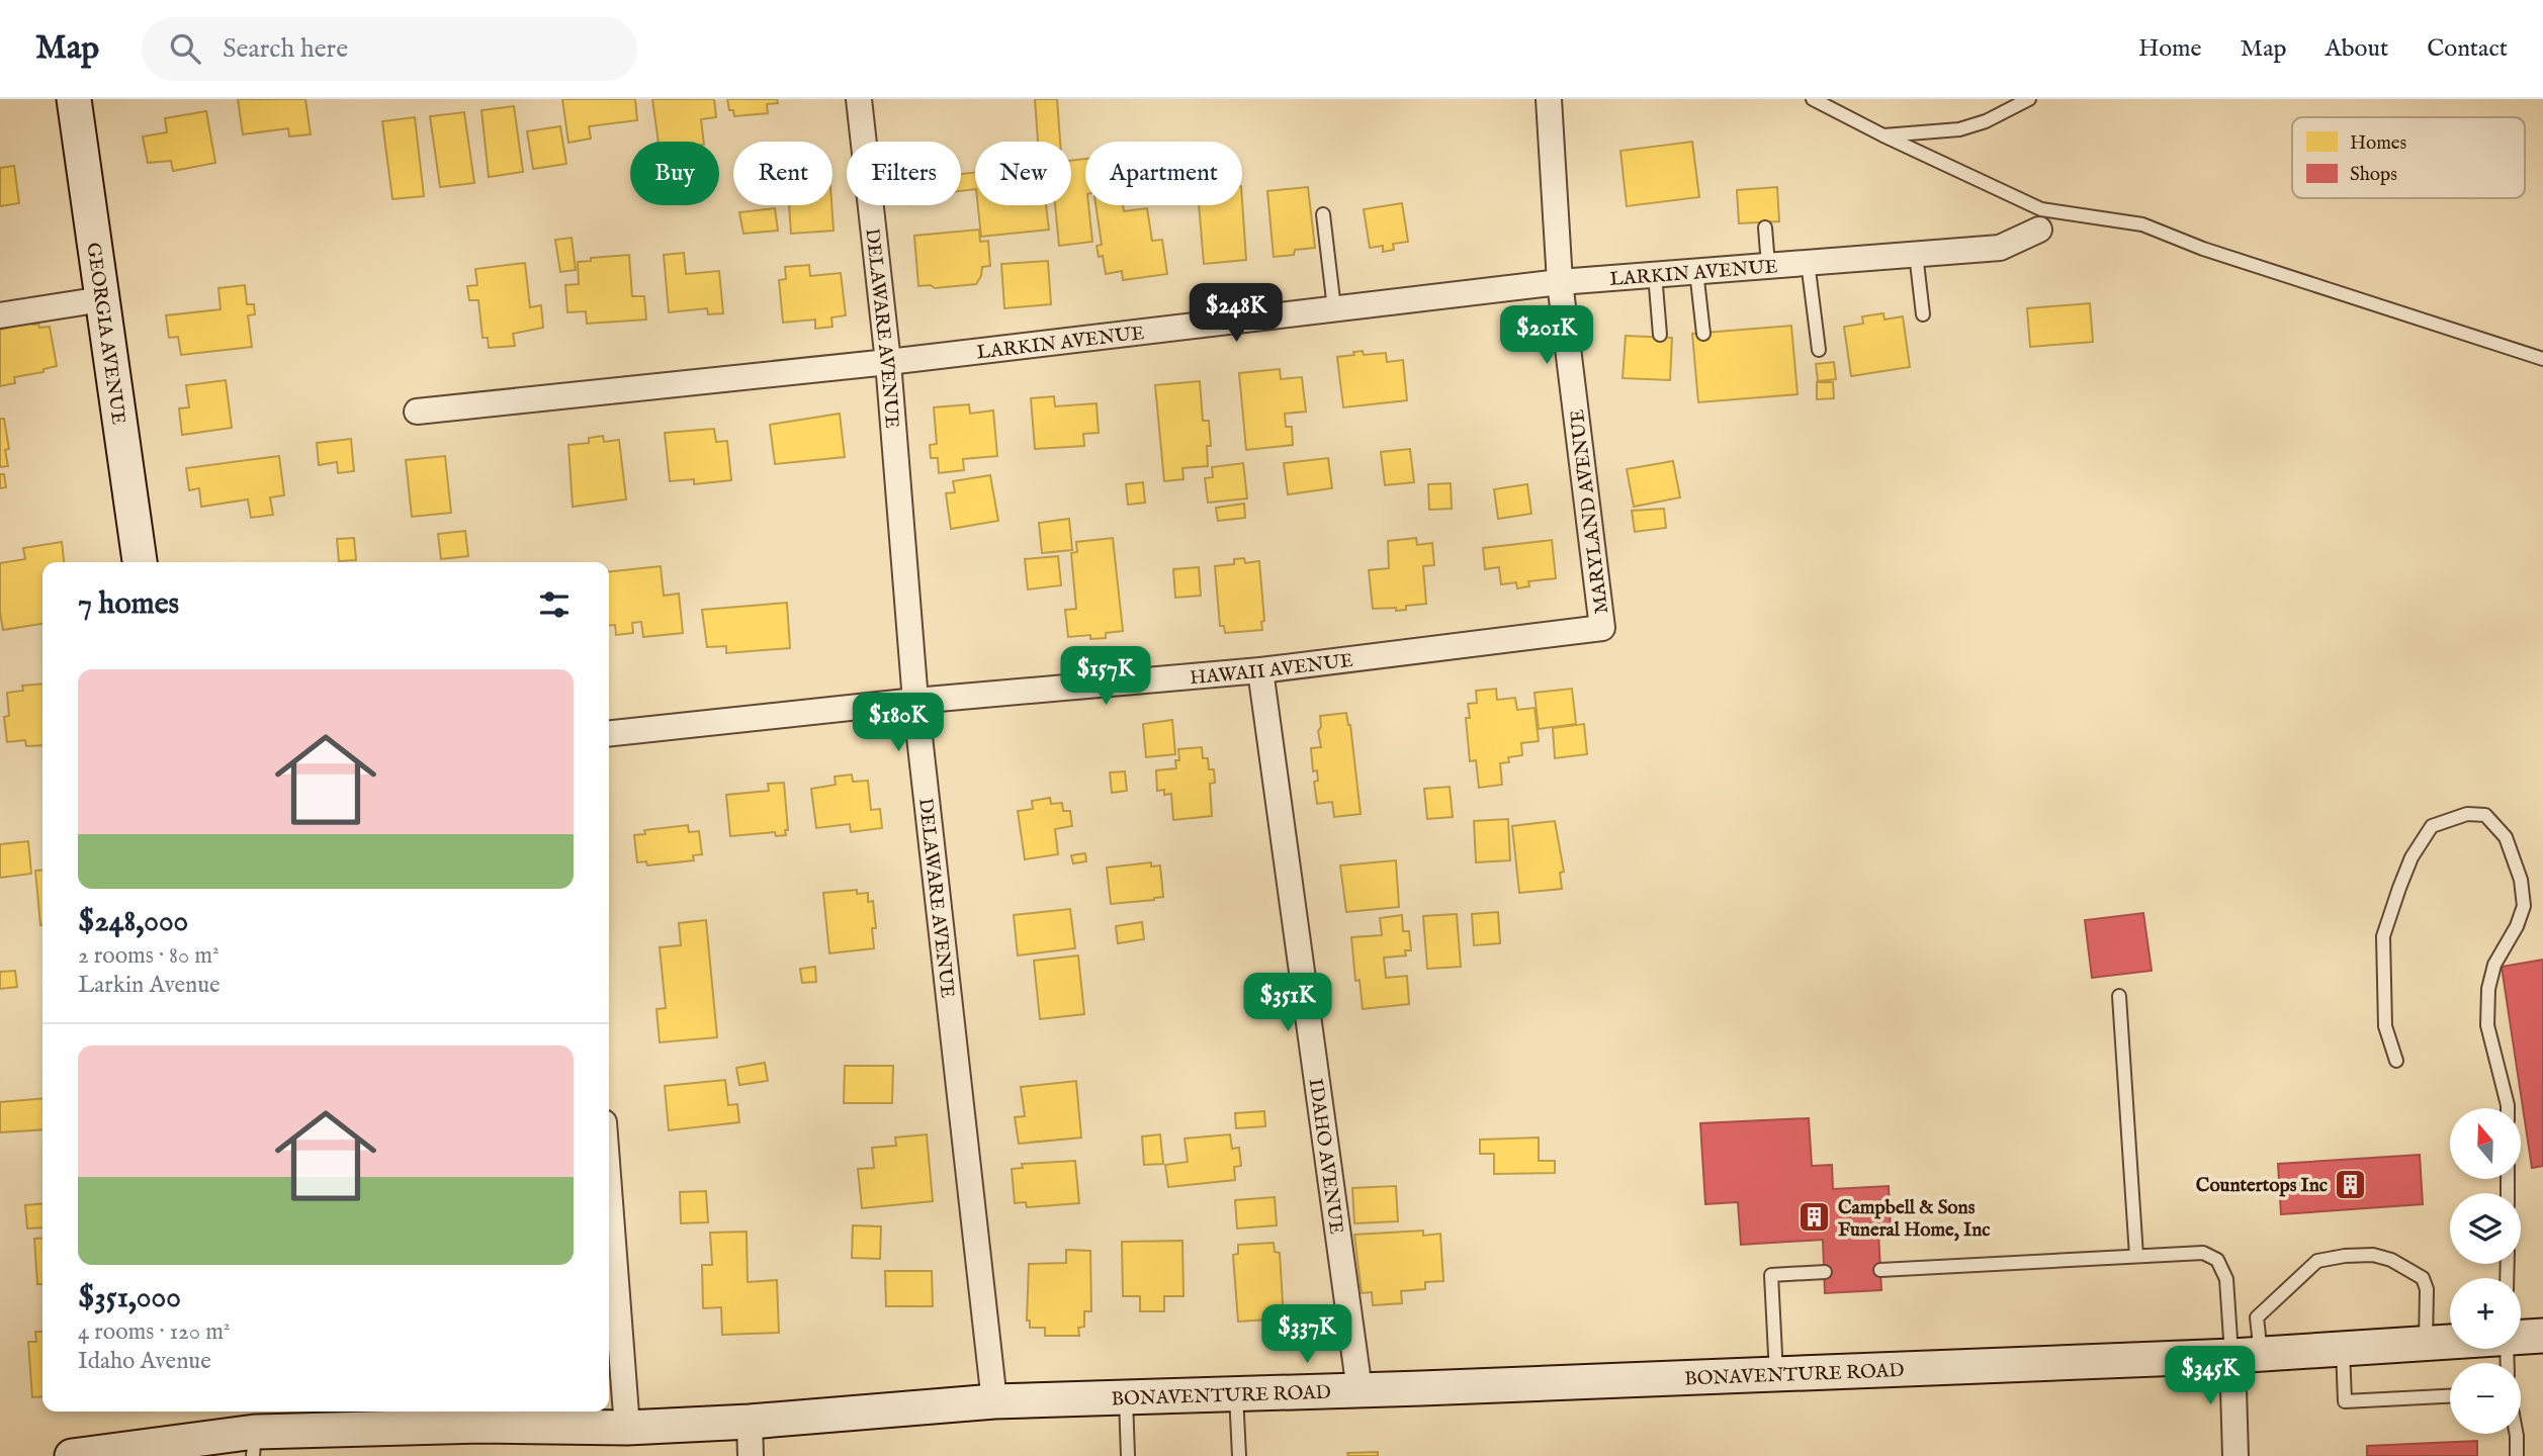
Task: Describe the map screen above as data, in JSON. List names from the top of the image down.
{
  "streets": {
    "street": [
      "LARKIN AVENUE",
      "DELAWARE AVENUE",
      "GEORGIA AVENUE",
      "MARYLAND AVENUE",
      "HAWAII AVENUE",
      "IDAHO AVENUE",
      "BONAVENTURE ROAD"
    ]
  },
  "crossings": [
    ["LARKIN AVENUE", "DELAWARE AVENUE"],
    ["LARKIN AVENUE", "MARYLAND AVENUE"],
    ["DELAWARE AVENUE", "HAWAII AVENUE"],
    ["DELAWARE AVENUE", "BONAVENTURE ROAD"],
    ["MARYLAND AVENUE", "HAWAII AVENUE"],
    ["HAWAII AVENUE", "IDAHO AVENUE"],
    ["IDAHO AVENUE", "BONAVENTURE ROAD"]
  ],
  "places": {
    "building": ["Countertops Inc", "Campbell & Sons Funeral Home, Inc"]
  },
  "legend": ["Homes", "Shops"],
  "north": "top",
  "page": {
    "header": "Map",
    "search": "Search here",
    "nav": [
      "Home",
      "Map",
      "About",
      "Contact"
    ],
    "chip": [
      "Buy",
      "Rent",
      "Filters",
      "New",
      "Apartment"
    ],
    "price": [
      "$248K",
      "$201K",
      "$157K",
      "$180K",
      "$351K",
      "$337K",
      "$345K"
    ],
    "heading": "7 homes",
    "list": [
      {
        "name": "$248,000",
        "note": "2 rooms · 80 m² · Larkin Avenue"
      },
      {
        "name": "$351,000",
        "note": "4 rooms · 120 m² · Idaho Avenue"
      }
    ],
    "map_buttons": ["+", "−"]
  }
}
